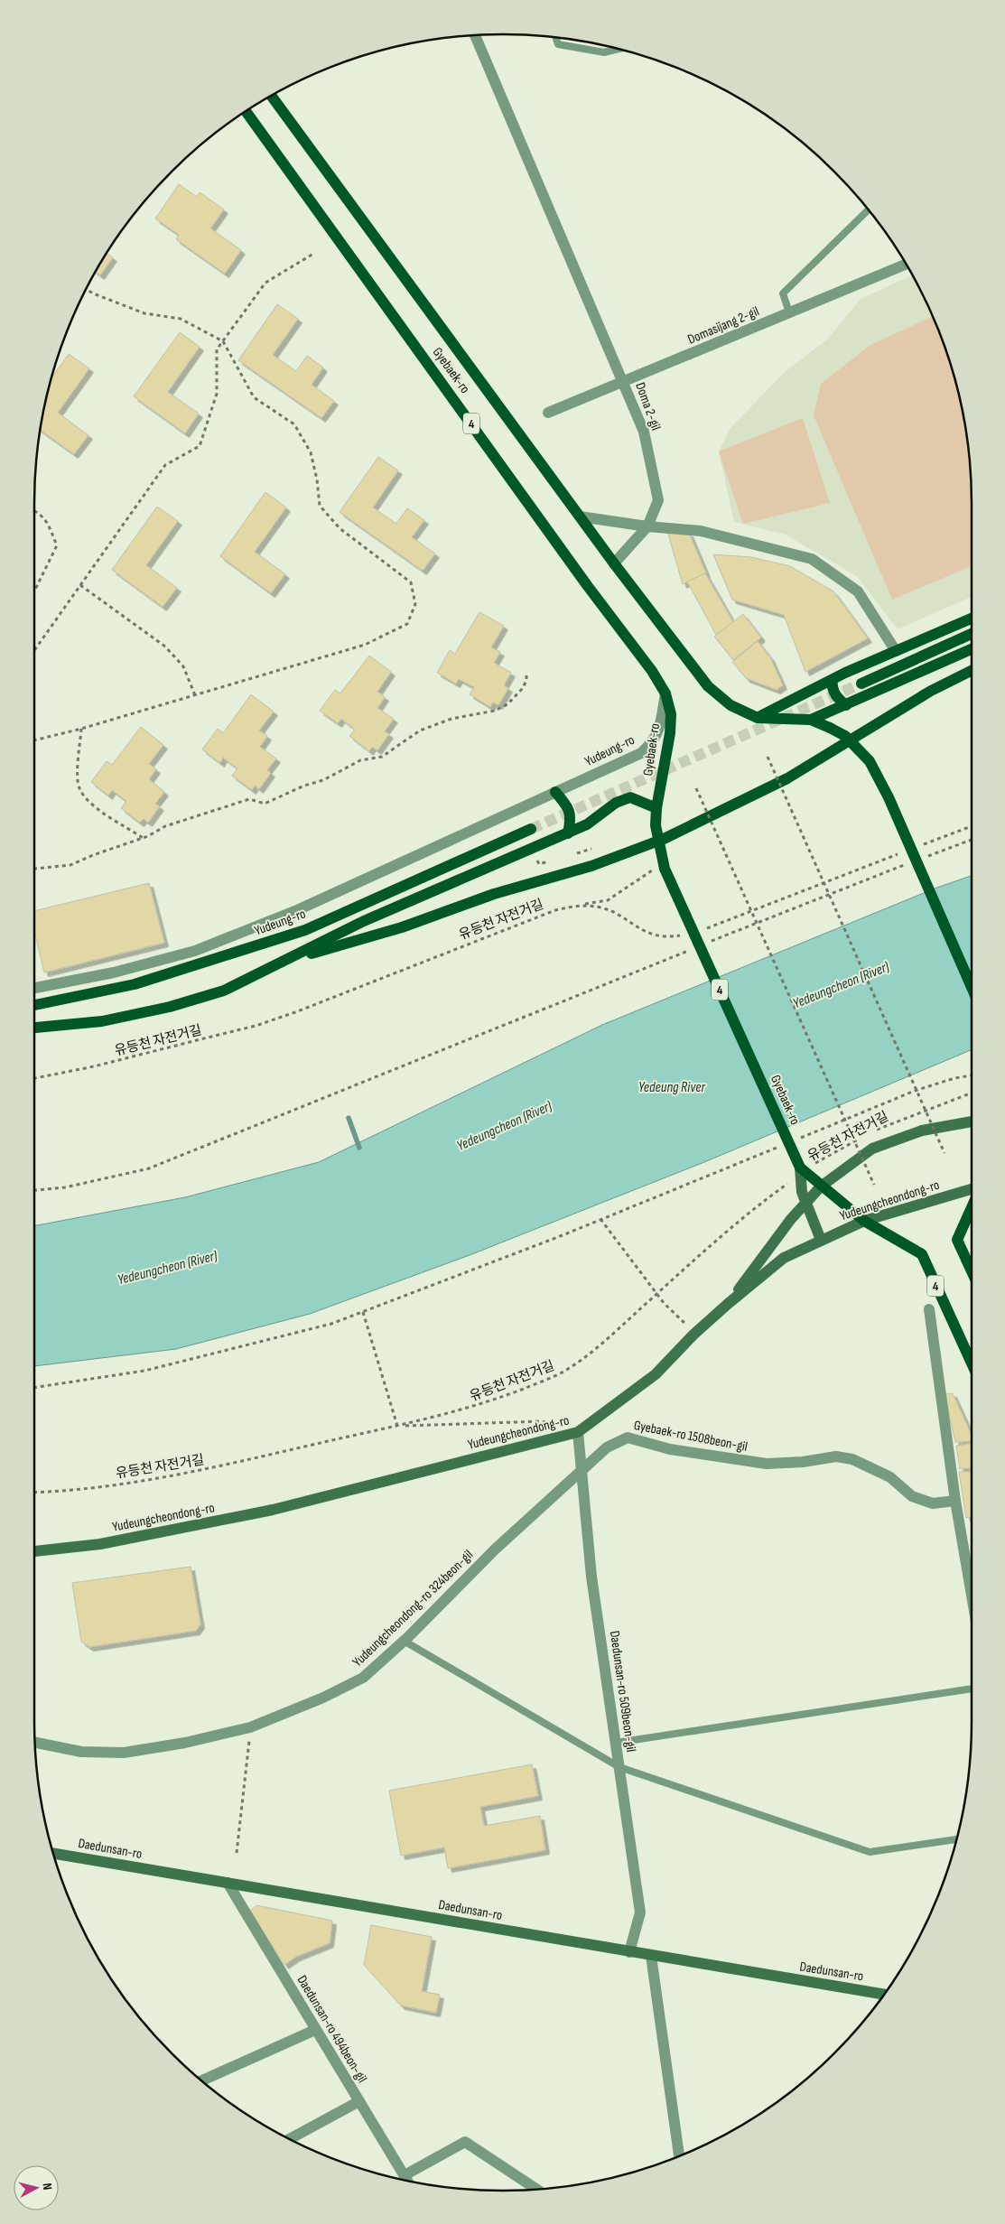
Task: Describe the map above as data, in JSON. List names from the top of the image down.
{
  "streets": {
    "main road": [
      "Gyebaek-ro",
      "4",
      "Yudeung-ro",
      "Yudeungcheondong-ro",
      "Daedunsan-ro"
    ],
    "street": [
      "Domasijang 2-gil",
      "Doma 2-gil",
      "Gyebaek-ro 1508beon-gil",
      "Yudeungcheondong-ro 324beon-gil",
      "Daedunsan-ro 509beon-gil",
      "Daedunsan-ro 494beon-gil"
    ],
    "path": ["유등천 자전거길"]
  },
  "crossings": [
    ["Domasijang 2-gil", "Doma 2-gil"],
    ["Gyebaek-ro", "Doma 2-gil"],
    ["Gyebaek-ro", "Yudeung-ro"],
    ["Gyebaek-ro", "Yudeungcheondong-ro"],
    ["Yudeungcheondong-ro", "Daedunsan-ro 509beon-gil"],
    ["Gyebaek-ro 1508beon-gil", "Yudeungcheondong-ro 324beon-gil"],
    ["Gyebaek-ro 1508beon-gil", "Daedunsan-ro 509beon-gil"],
    ["Yudeungcheondong-ro 324beon-gil", "Daedunsan-ro 509beon-gil"],
    ["Daedunsan-ro 509beon-gil", "Daedunsan-ro"],
    ["Daedunsan-ro", "Daedunsan-ro 494beon-gil"]
  ],
  "water": ["Yedeungcheon (River)", "Yedeung River"],
  "north": "right"
}
